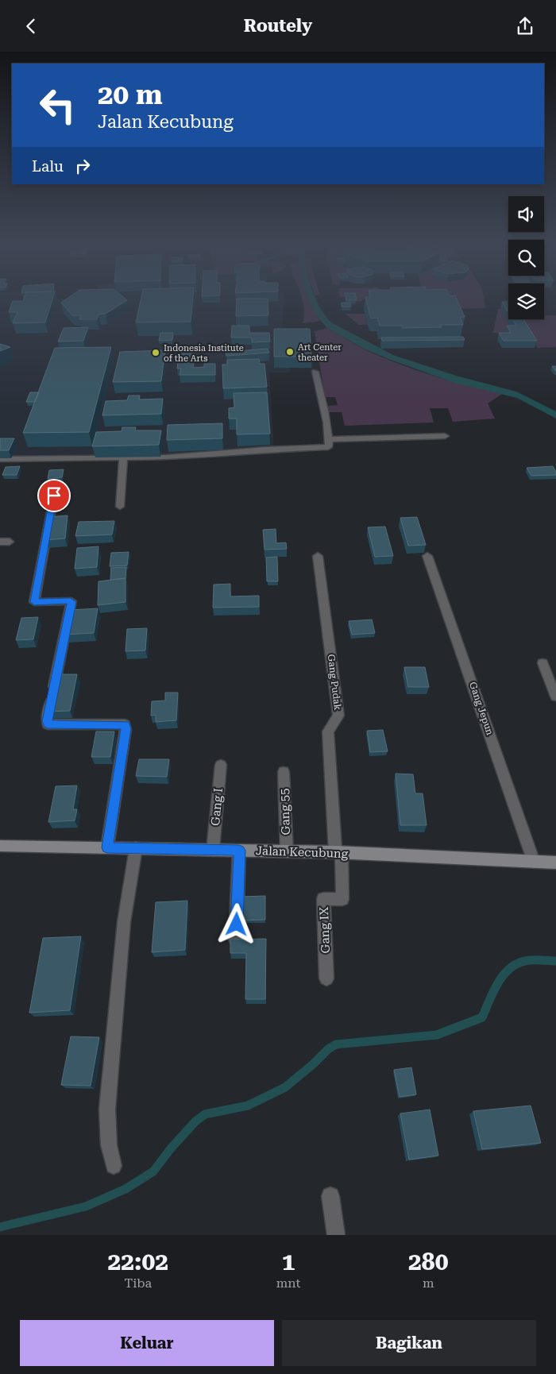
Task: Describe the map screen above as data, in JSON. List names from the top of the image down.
{
  "streets": {
    "street": [
      "Gang Pudak",
      "Gang Jepun",
      "Gang I",
      "Gang 55",
      "Jalan Kecubung",
      "Gang IX"
    ]
  },
  "crossings": [
    ["Gang Pudak", "Jalan Kecubung"],
    ["Gang Pudak", "Gang IX"],
    ["Gang Jepun", "Jalan Kecubung"],
    ["Gang I", "Jalan Kecubung"],
    ["Gang 55", "Jalan Kecubung"],
    ["Jalan Kecubung", "Gang IX"]
  ],
  "places": ["Art Center theater", "Indonesia Institute of the Arts"],
  "page": {
    "header": "Routely",
    "turn": ["20 m", "Jalan Kecubung"],
    "then": "Lalu",
    "eta": [
      "22:02",
      "Tiba",
      "1",
      "mnt",
      "280",
      "m"
    ],
    "buttons": ["Keluar", "Bagikan"]
  }
}
